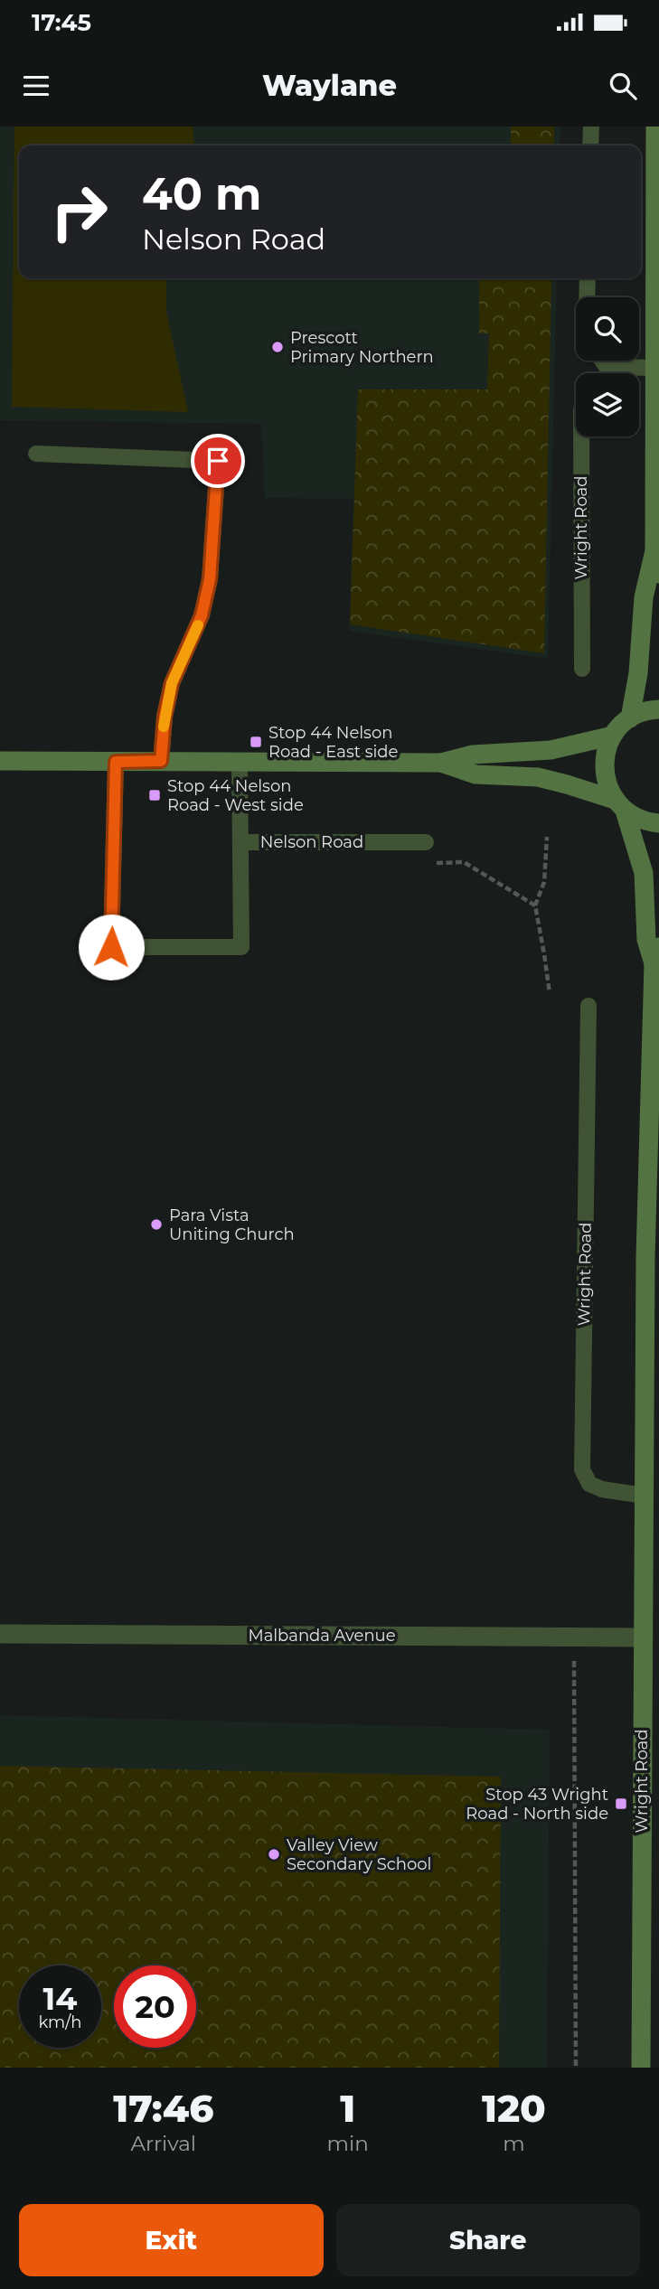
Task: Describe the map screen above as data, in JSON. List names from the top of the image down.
{
  "streets": {
    "main road": ["Wright Road"],
    "street": ["Malbanda Avenue"],
    "lane": ["Nelson Road"]
  },
  "crossings": [
    ["Wright Road", "Malbanda Avenue"]
  ],
  "places": {
    "other": ["Prescott Primary Northern", "Para Vista Uniting Church", "Valley View Secondary School"],
    "transit": ["Stop 44 Nelson Road - East side", "Stop 44 Nelson Road - West side", "Stop 43 Wright Road - North side"]
  },
  "page": {
    "status": "17:45",
    "header": "Waylane",
    "turn": ["40 m", "Nelson Road"],
    "speed": "14 km/h",
    "limit": "20",
    "eta": [
      "17:46",
      "Arrival",
      "1",
      "min",
      "120",
      "m"
    ],
    "buttons": ["Exit", "Share"]
  }
}
